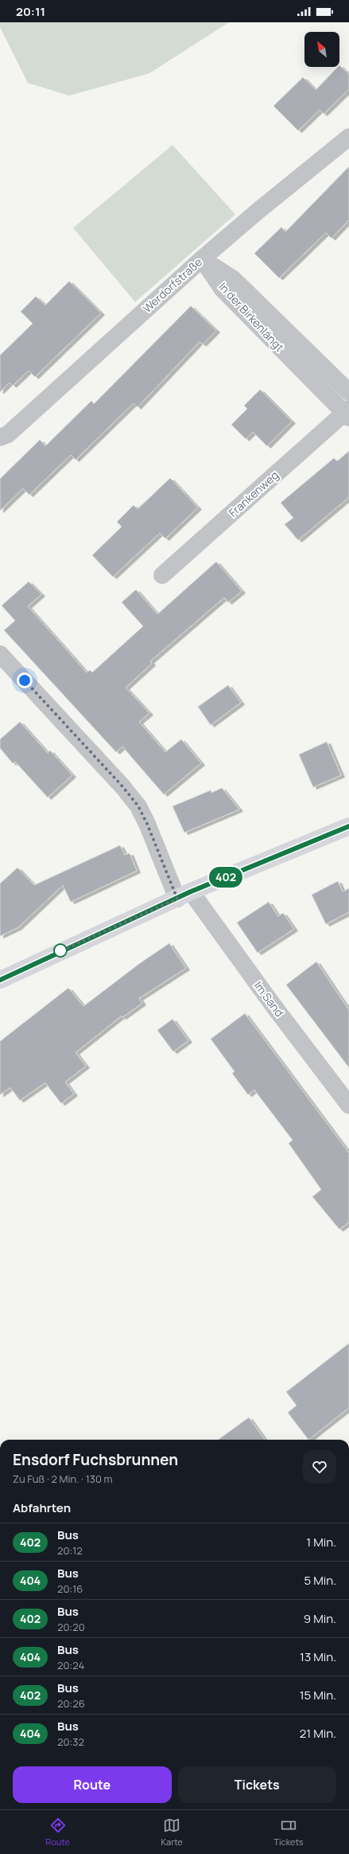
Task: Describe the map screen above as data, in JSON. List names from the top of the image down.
{
  "streets": {
    "street": [
      "Werdorfstraße",
      "In der Birkenlängt",
      "Frankenweg",
      "Im Sand"
    ]
  },
  "crossings": [
    ["Werdorfstraße", "In der Birkenlängt"],
    ["In der Birkenlängt", "Frankenweg"]
  ],
  "lines": ["bus line 402"],
  "north": "top left",
  "page": {
    "status": "20:11",
    "on_map": "402",
    "heading": [
      ["Ensdorf Fuchsbrunnen", "Zu Fuß · 2 Min. · 130 m"],
      "Abfahrten"
    ],
    "list": [
      {
        "mark": "402",
        "name": "Bus",
        "note": "20:12",
        "value": "1 Min."
      },
      {
        "mark": "404",
        "name": "Bus",
        "note": "20:16",
        "value": "5 Min."
      },
      {
        "mark": "402",
        "name": "Bus",
        "note": "20:20",
        "value": "9 Min."
      },
      {
        "mark": "404",
        "name": "Bus",
        "note": "20:24",
        "value": "13 Min."
      },
      {
        "mark": "402",
        "name": "Bus",
        "note": "20:26",
        "value": "15 Min."
      },
      {
        "mark": "404",
        "name": "Bus",
        "note": "20:32",
        "value": "21 Min."
      }
    ],
    "buttons": ["Route", "Tickets"],
    "tabs": ["Route", "Karte", "Tickets"]
  }
}
